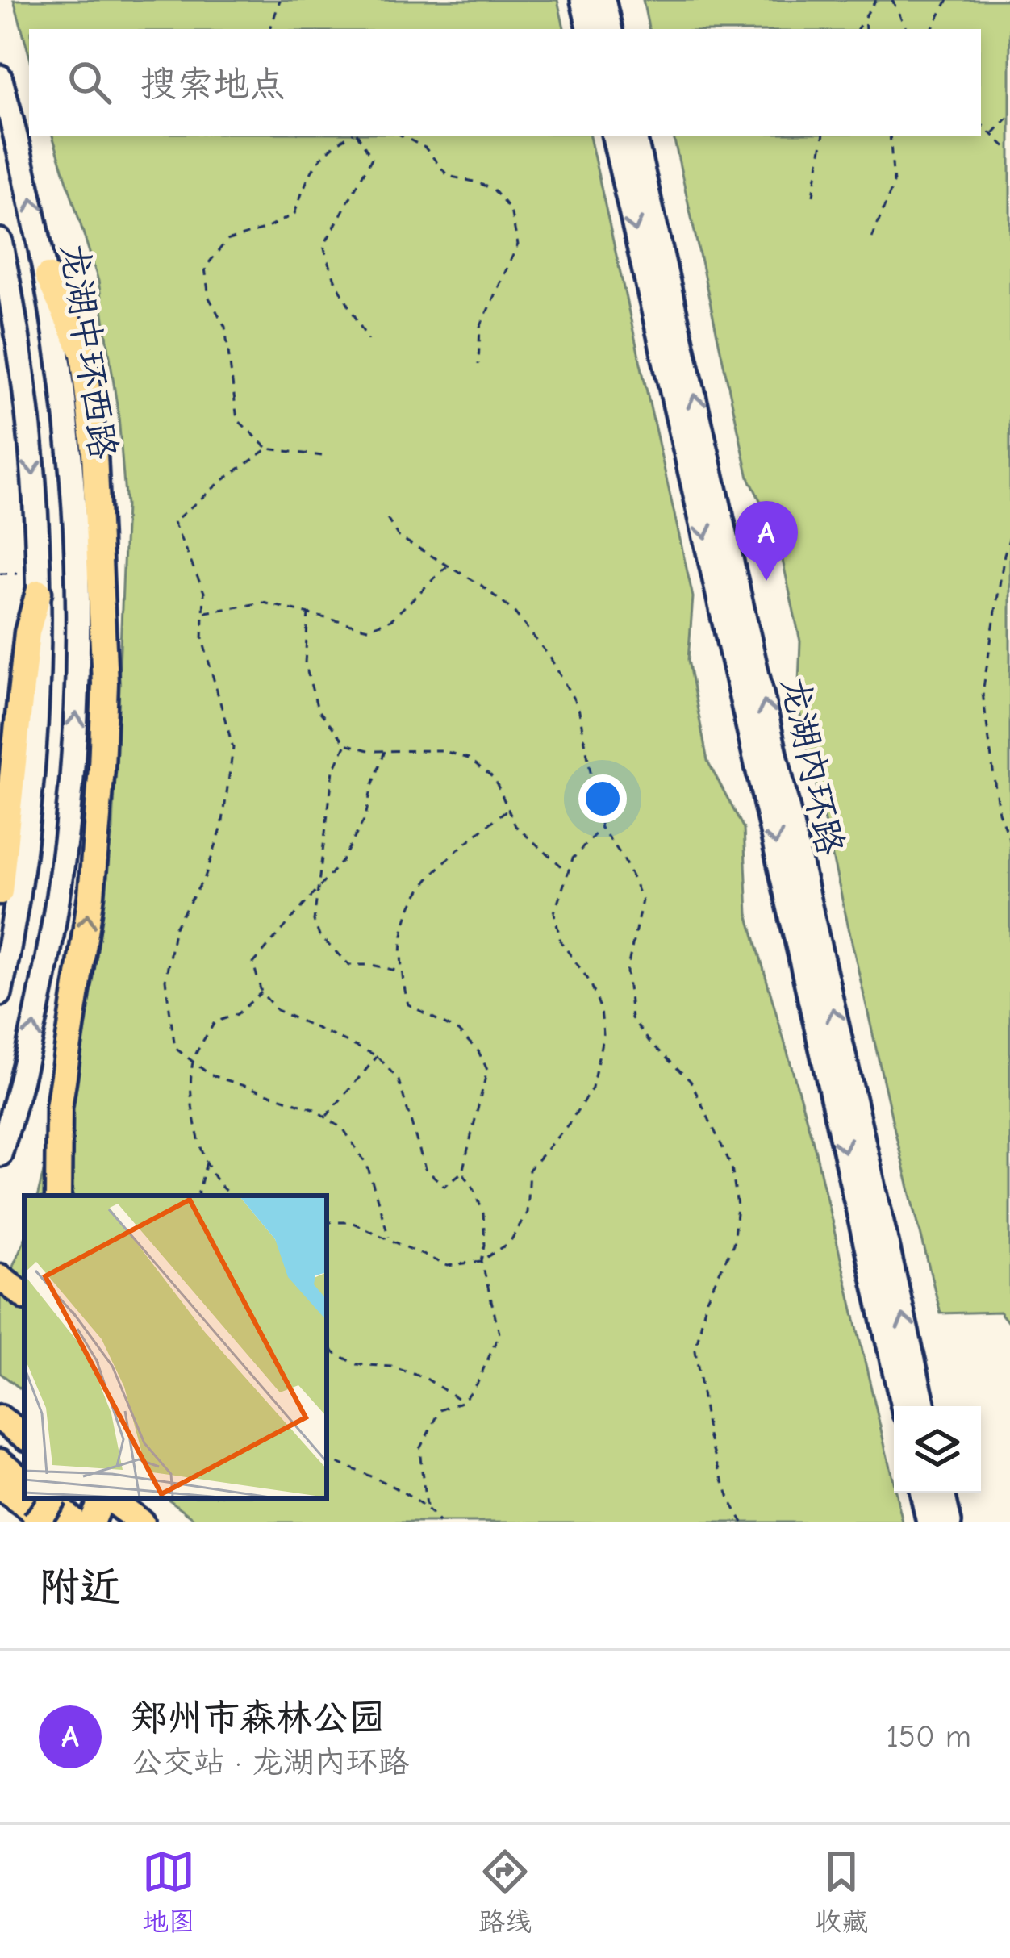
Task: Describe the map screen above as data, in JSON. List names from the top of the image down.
{
  "streets": {
    "main road": ["龙湖中环西路", "龙湖内环路"]
  },
  "page": {
    "search": "搜索地点",
    "pins": "A",
    "heading": "附近",
    "list": [
      {
        "mark": "A",
        "name": "郑州市森林公园",
        "note": "公交站 · 龙湖内环路",
        "value": "150 m"
      }
    ],
    "nav": ["地图", "路线", "收藏"]
  }
}
